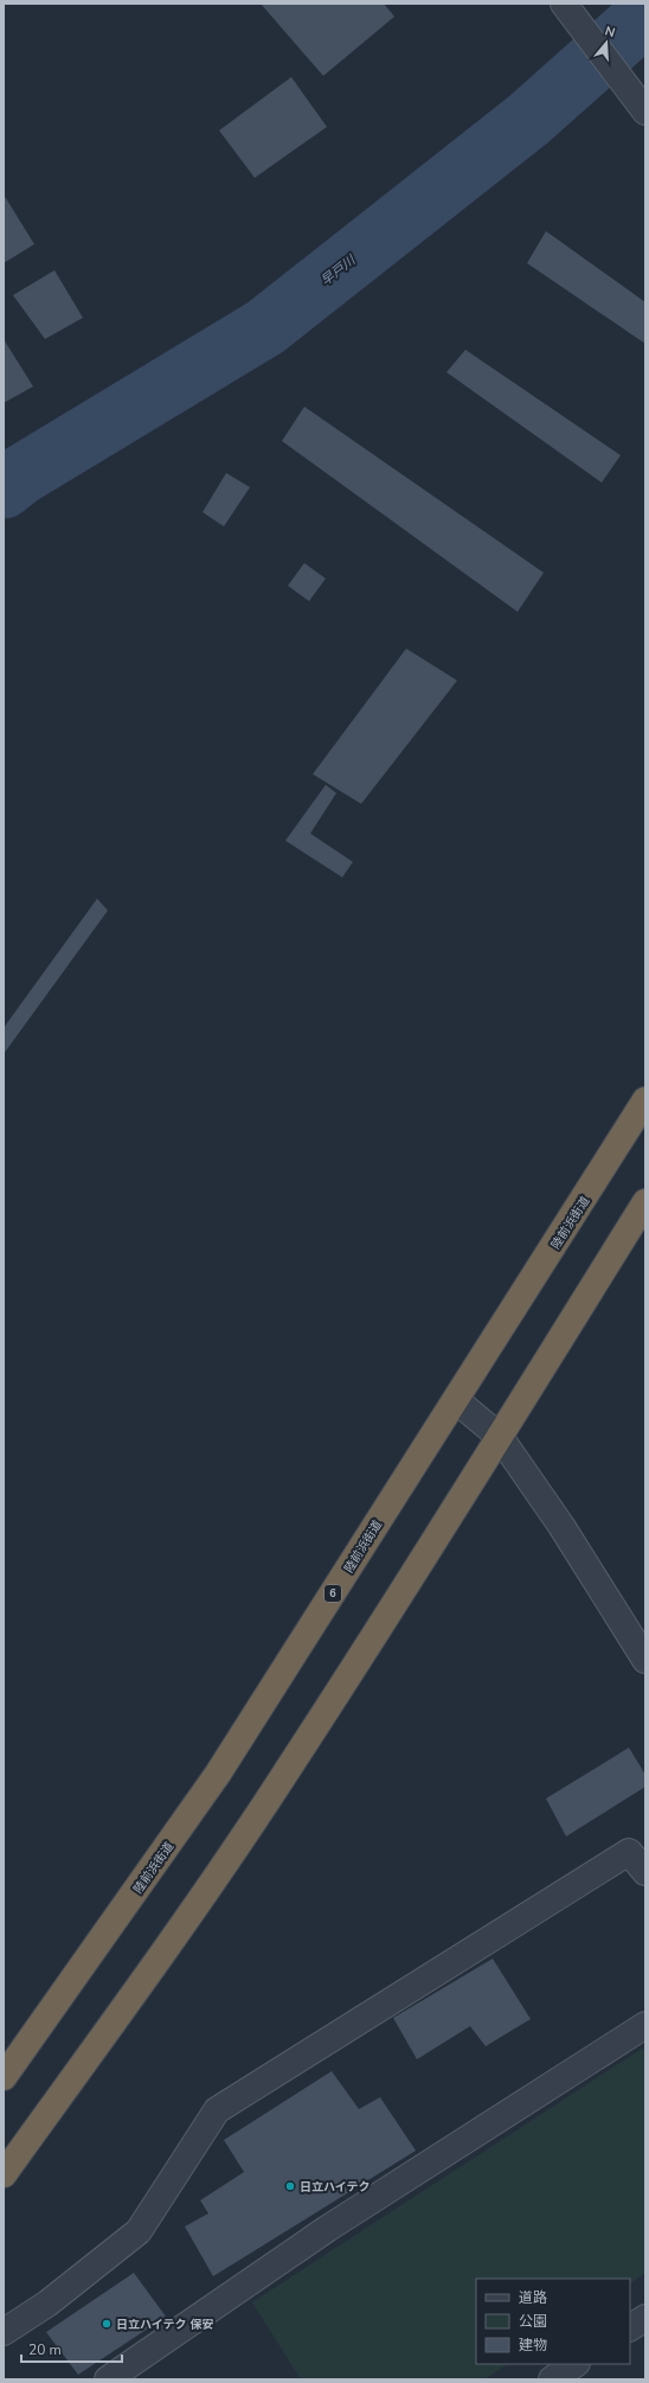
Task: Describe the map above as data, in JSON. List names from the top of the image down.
{
  "streets": {
    "highway": ["陸前浜街道", "6"]
  },
  "water": ["早戸川"],
  "places": ["日立ハイテク", "日立ハイテク 保安"],
  "legend": ["道路", "公園", "建物"],
  "scale_bar": "20 m",
  "north": "top"
}
